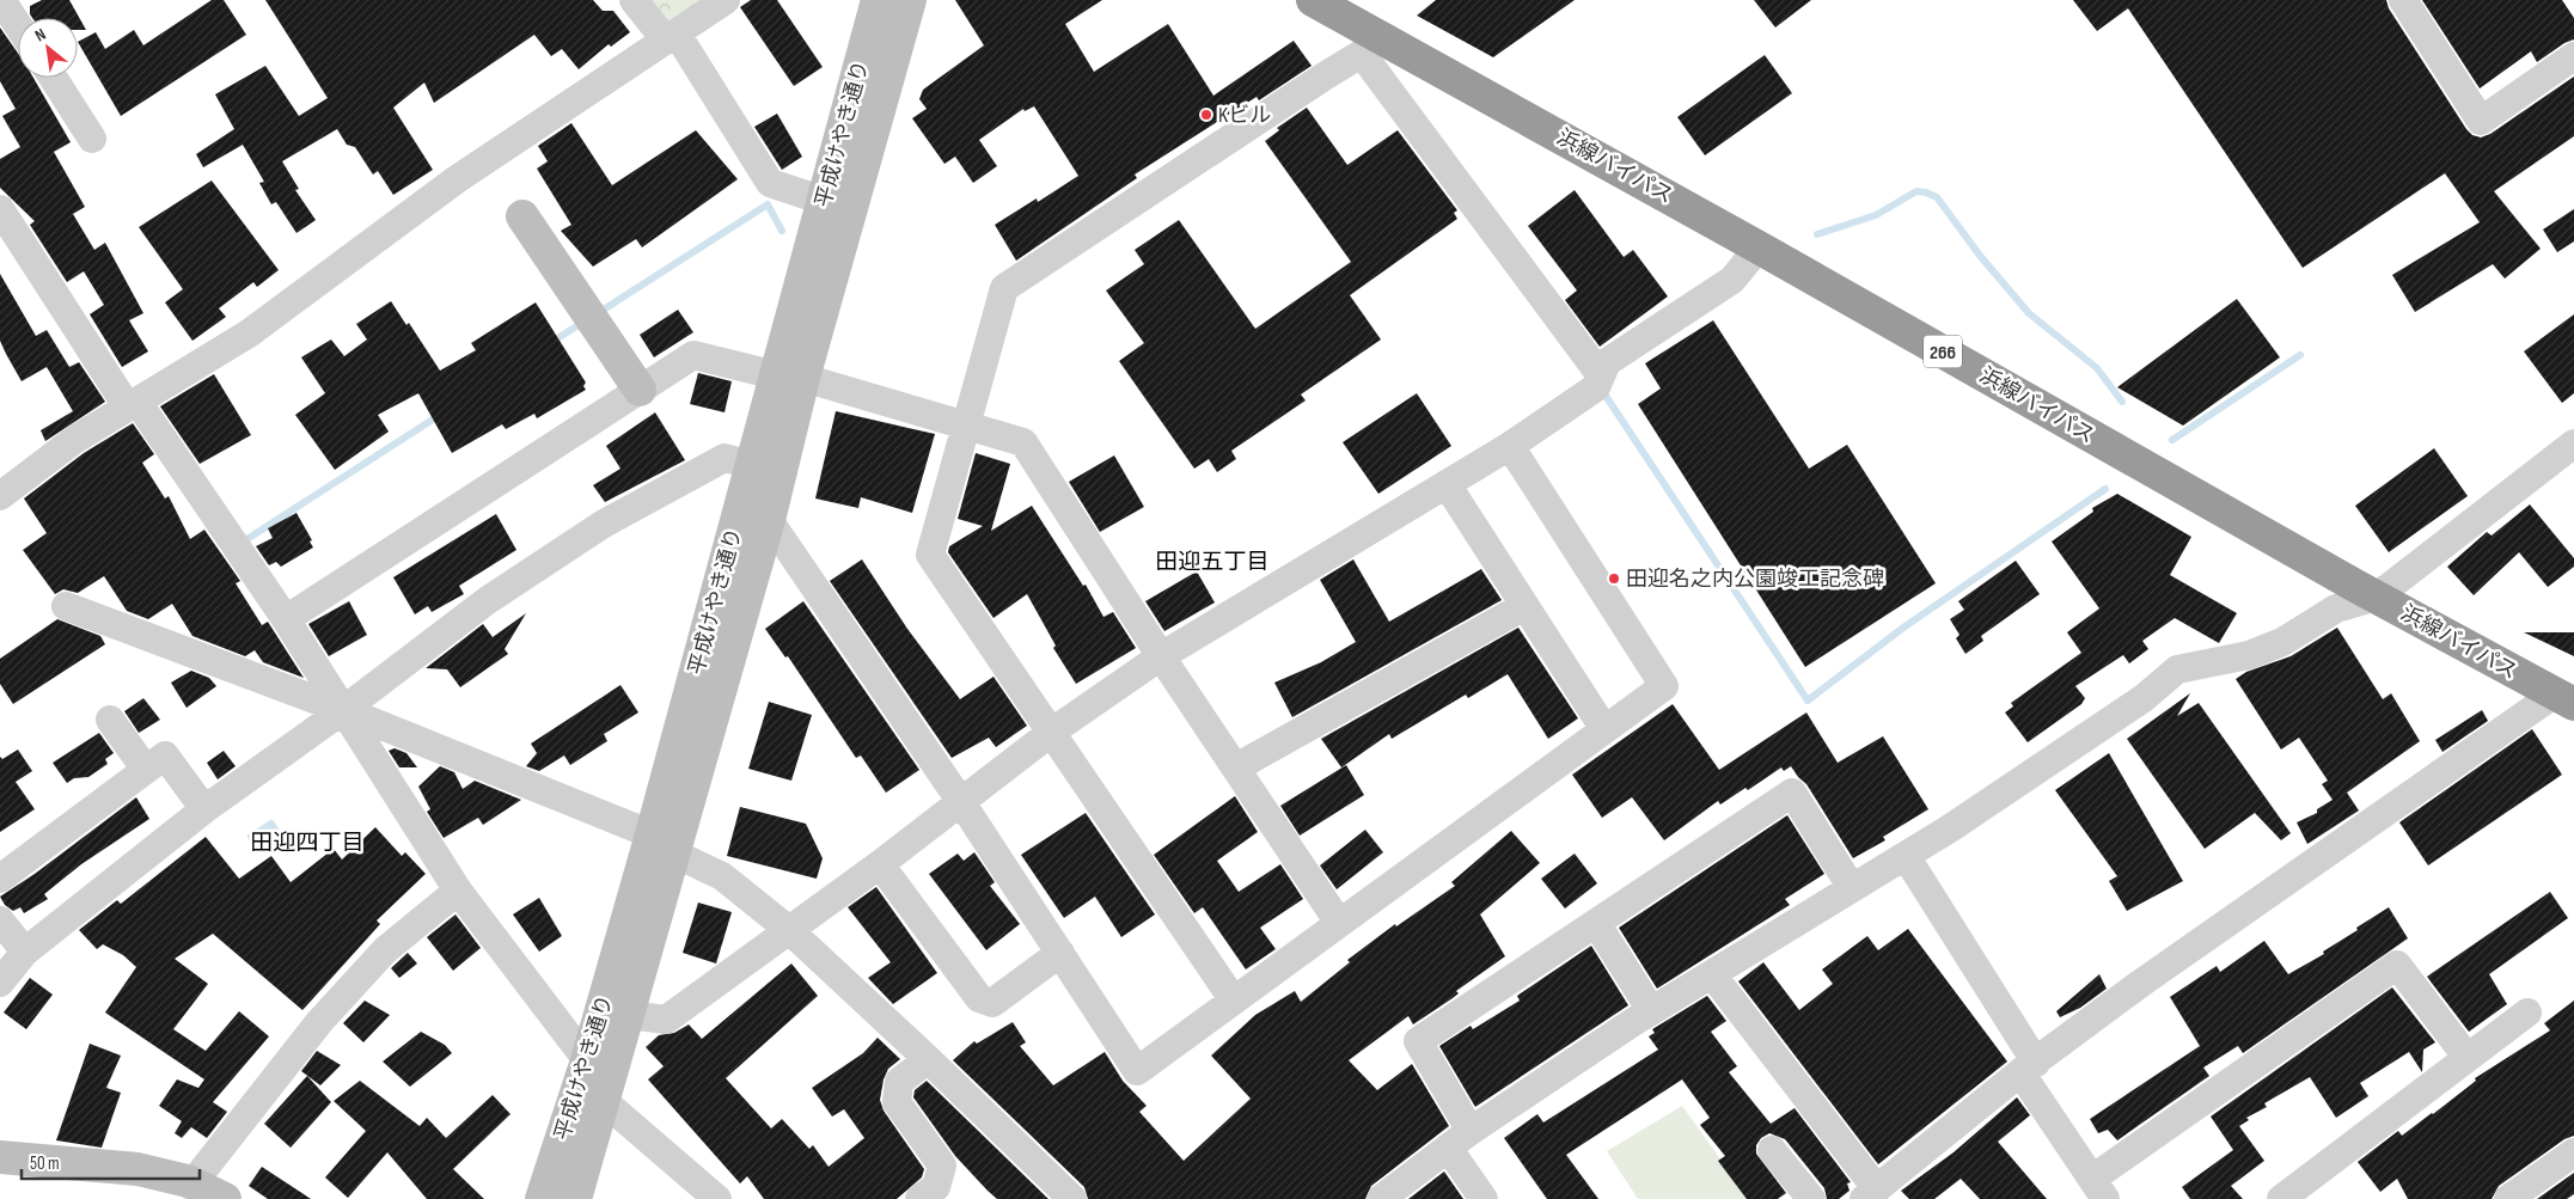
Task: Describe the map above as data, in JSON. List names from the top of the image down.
{
  "streets": {
    "highway": ["浜線バイパス", "266"],
    "street": ["平成けやき通り"]
  },
  "districts": ["田迎五丁目", "田迎四丁目"],
  "places": ["Kビル", "田迎名之内公園竣工記念碑"],
  "scale_bar": "50 m",
  "north": "top left"
}
